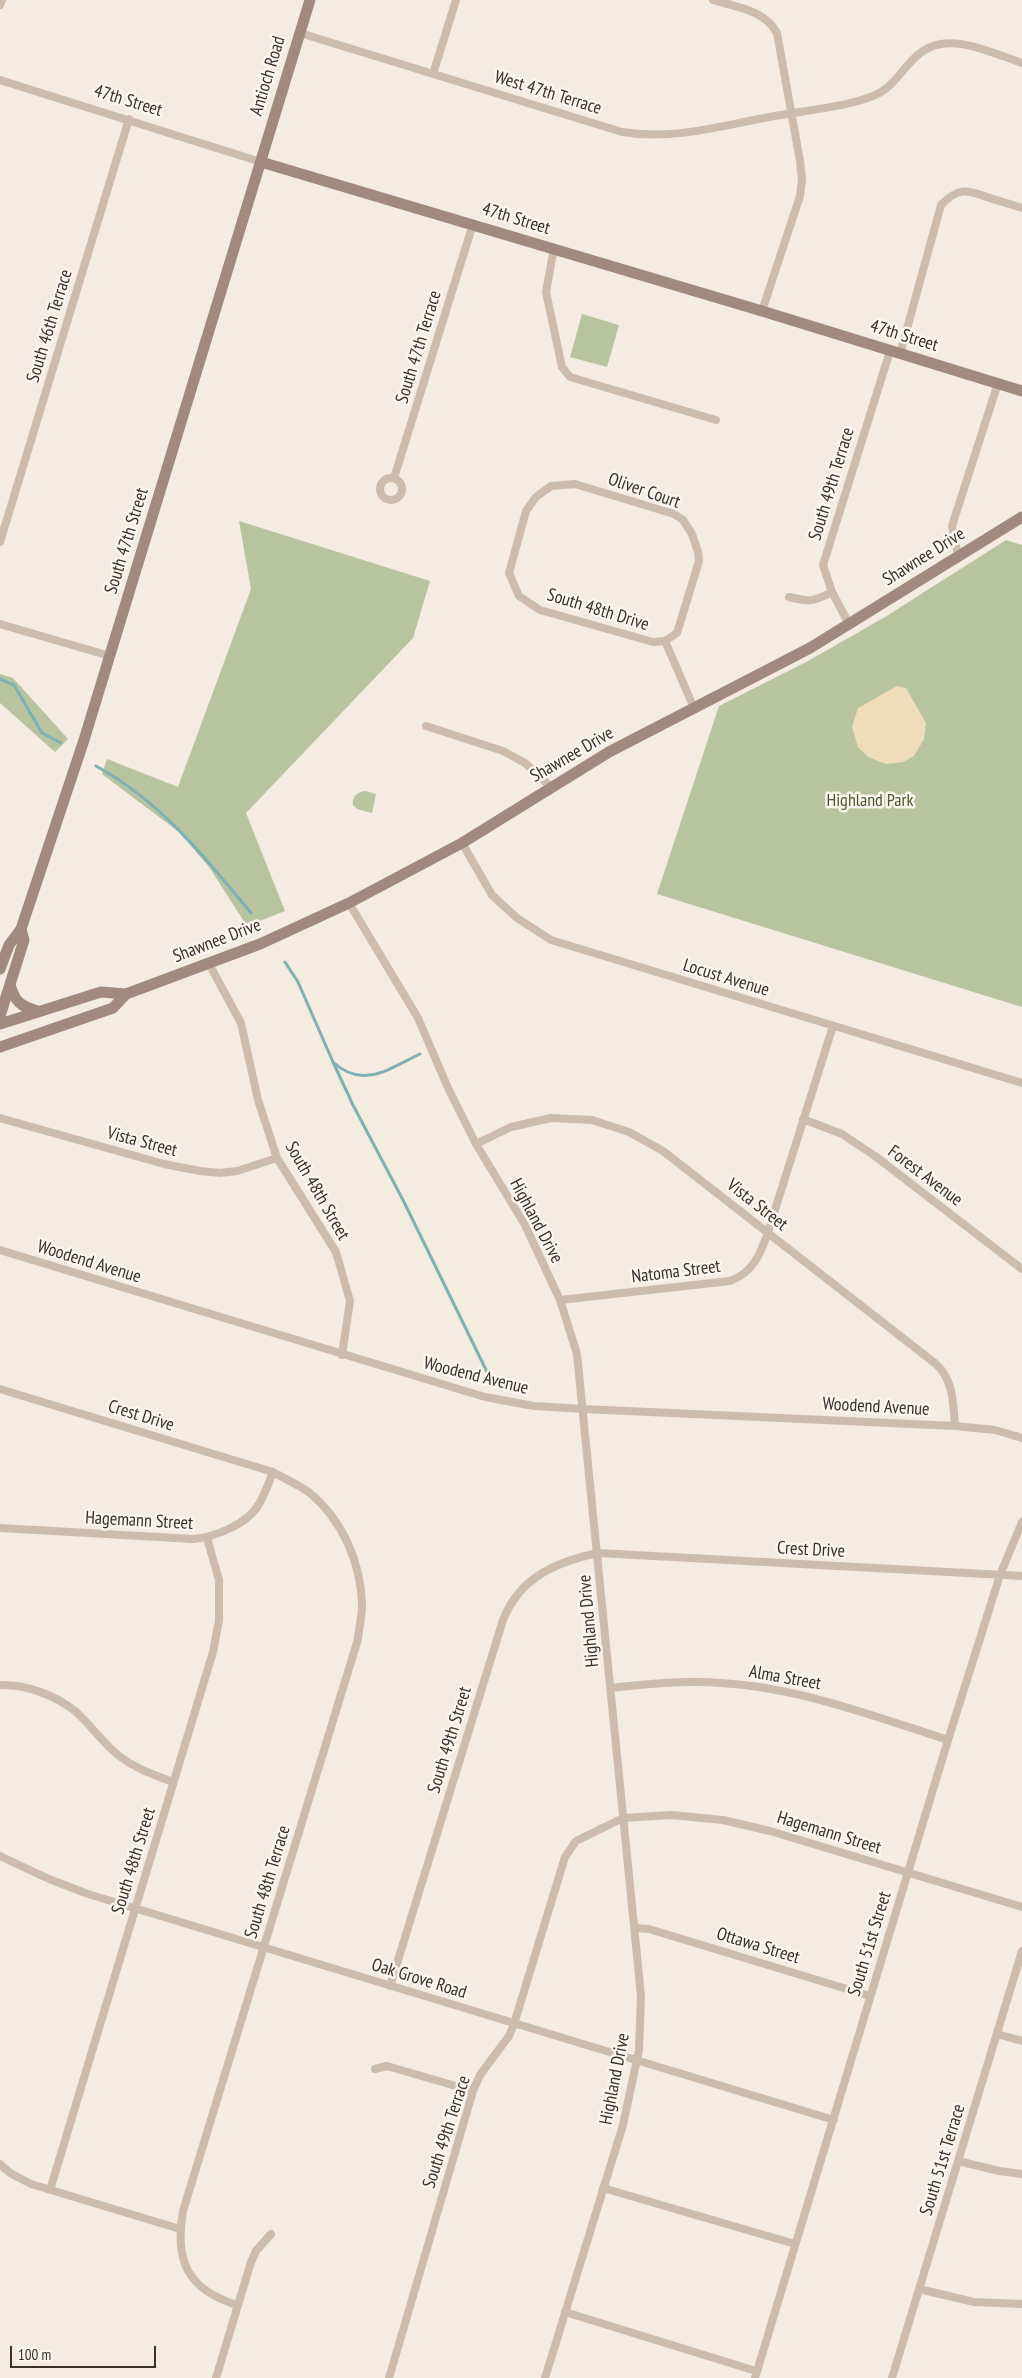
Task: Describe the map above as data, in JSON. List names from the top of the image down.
{
  "streets": {
    "main road": [
      "Antioch Road",
      "47th Street",
      "South 47th Street",
      "Shawnee Drive"
    ],
    "street": [
      "West 47th Terrace",
      "South 46th Terrace",
      "South 47th Terrace",
      "South 49th Terrace",
      "Oliver Court",
      "South 48th Drive",
      "Locust Avenue",
      "Vista Street",
      "Forest Avenue",
      "South 48th Street",
      "Highland Drive",
      "Woodend Avenue",
      "Natoma Street",
      "Crest Drive",
      "Hagemann Street",
      "Alma Street",
      "South 49th Street",
      "South 48th Terrace",
      "South 51st Street",
      "Ottawa Street",
      "Oak Grove Road",
      "South 51st Terrace"
    ]
  },
  "crossings": [
    ["Antioch Road", "West 47th Terrace"],
    ["Antioch Road", "47th Street"],
    ["Antioch Road", "South 47th Street"],
    ["47th Street", "South 46th Terrace"],
    ["47th Street", "South 47th Terrace"],
    ["47th Street", "South 49th Terrace"],
    ["47th Street", "South 47th Street"],
    ["South 49th Terrace", "Shawnee Drive"],
    ["South 49th Terrace", "Highland Drive"],
    ["South 49th Terrace", "Hagemann Street"],
    ["South 49th Terrace", "Oak Grove Road"],
    ["Oliver Court", "South 48th Drive"],
    ["Shawnee Drive", "Locust Avenue"],
    ["Shawnee Drive", "South 48th Street"],
    ["Shawnee Drive", "Highland Drive"],
    ["Locust Avenue", "Natoma Street"],
    ["Vista Street", "South 48th Street"],
    ["Vista Street", "Highland Drive"],
    ["Vista Street", "Woodend Avenue"],
    ["Vista Street", "Natoma Street"],
    ["Forest Avenue", "Natoma Street"],
    ["South 48th Street", "Woodend Avenue"],
    ["South 48th Street", "Hagemann Street"],
    ["South 48th Street", "Oak Grove Road"],
    ["Highland Drive", "Woodend Avenue"],
    ["Highland Drive", "Natoma Street"],
    ["Highland Drive", "Crest Drive"],
    ["Highland Drive", "Hagemann Street"],
    ["Highland Drive", "Alma Street"],
    ["Highland Drive", "South 49th Street"],
    ["Highland Drive", "Ottawa Street"],
    ["Highland Drive", "Oak Grove Road"],
    ["Crest Drive", "Hagemann Street"],
    ["Crest Drive", "South 49th Street"],
    ["Crest Drive", "South 48th Terrace"],
    ["Crest Drive", "South 51st Street"],
    ["Hagemann Street", "South 48th Terrace"],
    ["Hagemann Street", "South 51st Street"],
    ["Alma Street", "South 51st Street"],
    ["South 49th Street", "Oak Grove Road"],
    ["South 48th Terrace", "Oak Grove Road"],
    ["South 51st Street", "Ottawa Street"],
    ["South 51st Street", "Oak Grove Road"]
  ],
  "parks": ["Highland Park"],
  "scale_bar": "100 m"
}
